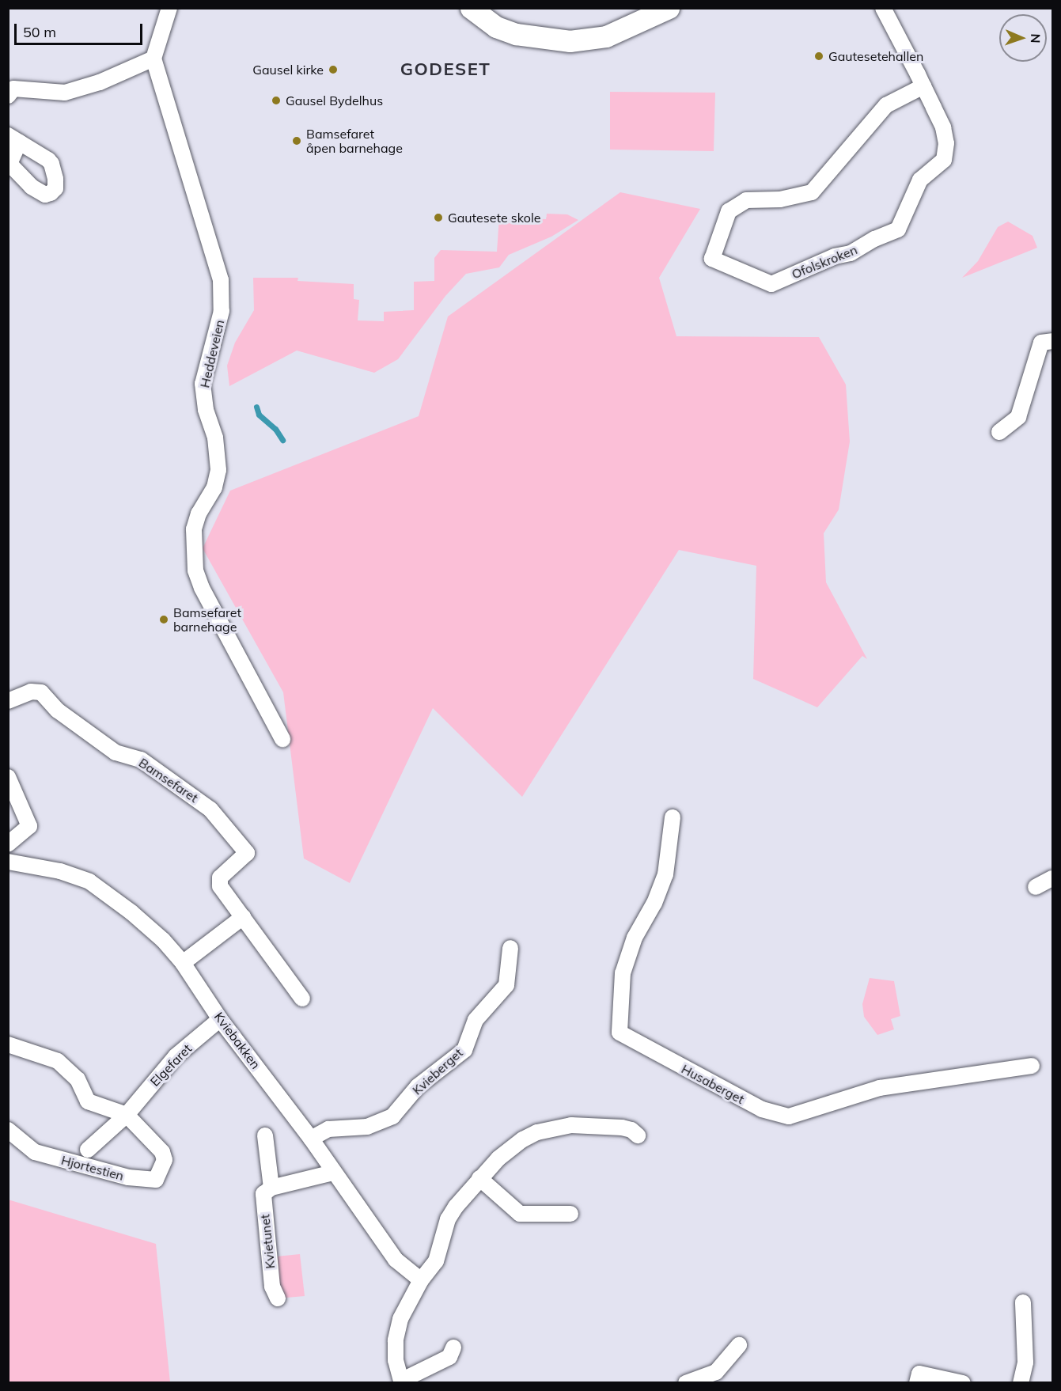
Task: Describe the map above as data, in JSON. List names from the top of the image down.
{
  "streets": {
    "street": [
      "Ofolskroken",
      "Heddeveien",
      "Bamsefaret",
      "Kviebakken",
      "Elgefaret",
      "Kvieberget",
      "Husaberget",
      "Hjortestien",
      "Kvietunet"
    ]
  },
  "crossings": [
    ["Kviebakken", "Elgefaret"],
    ["Kviebakken", "Kvieberget"],
    ["Elgefaret", "Hjortestien"]
  ],
  "districts": ["GODESET"],
  "places": [
    "Gautesetehallen",
    "Gausel kirke",
    "Gausel Bydelhus",
    "Bamsefaret åpen barnehage",
    "Gautesete skole",
    "Bamsefaret barnehage"
  ],
  "scale_bar": "50 m",
  "north": "right"
}
